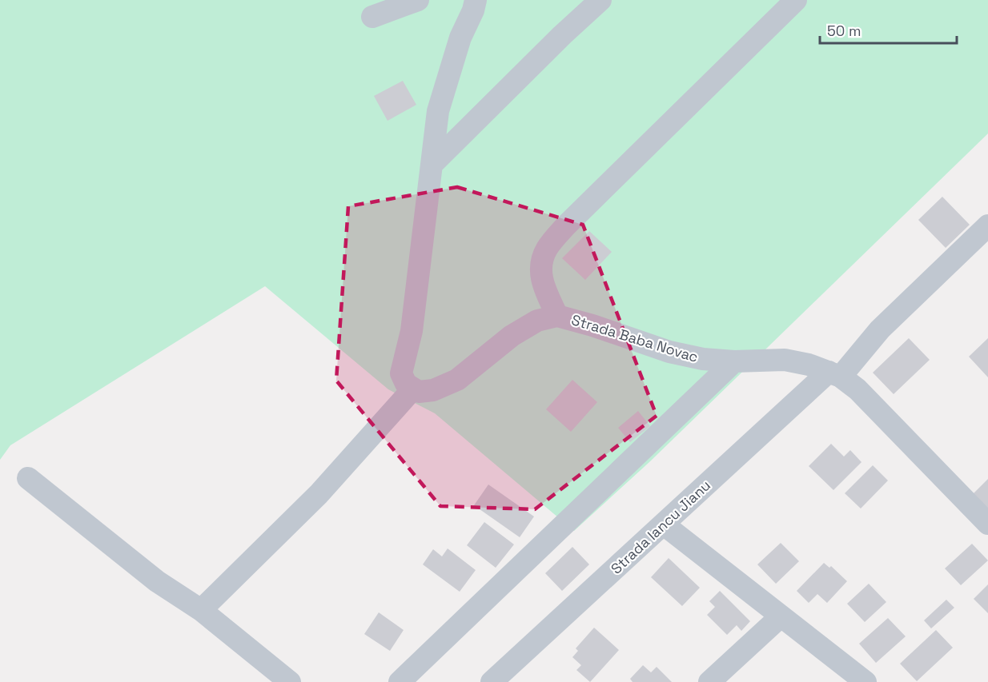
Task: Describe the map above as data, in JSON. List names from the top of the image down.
{
  "streets": {
    "street": ["Strada Baba Novac", "Strada Iancu Jianu"]
  },
  "crossings": [
    ["Strada Baba Novac", "Strada Iancu Jianu"]
  ],
  "scale_bar": "50 m"
}
